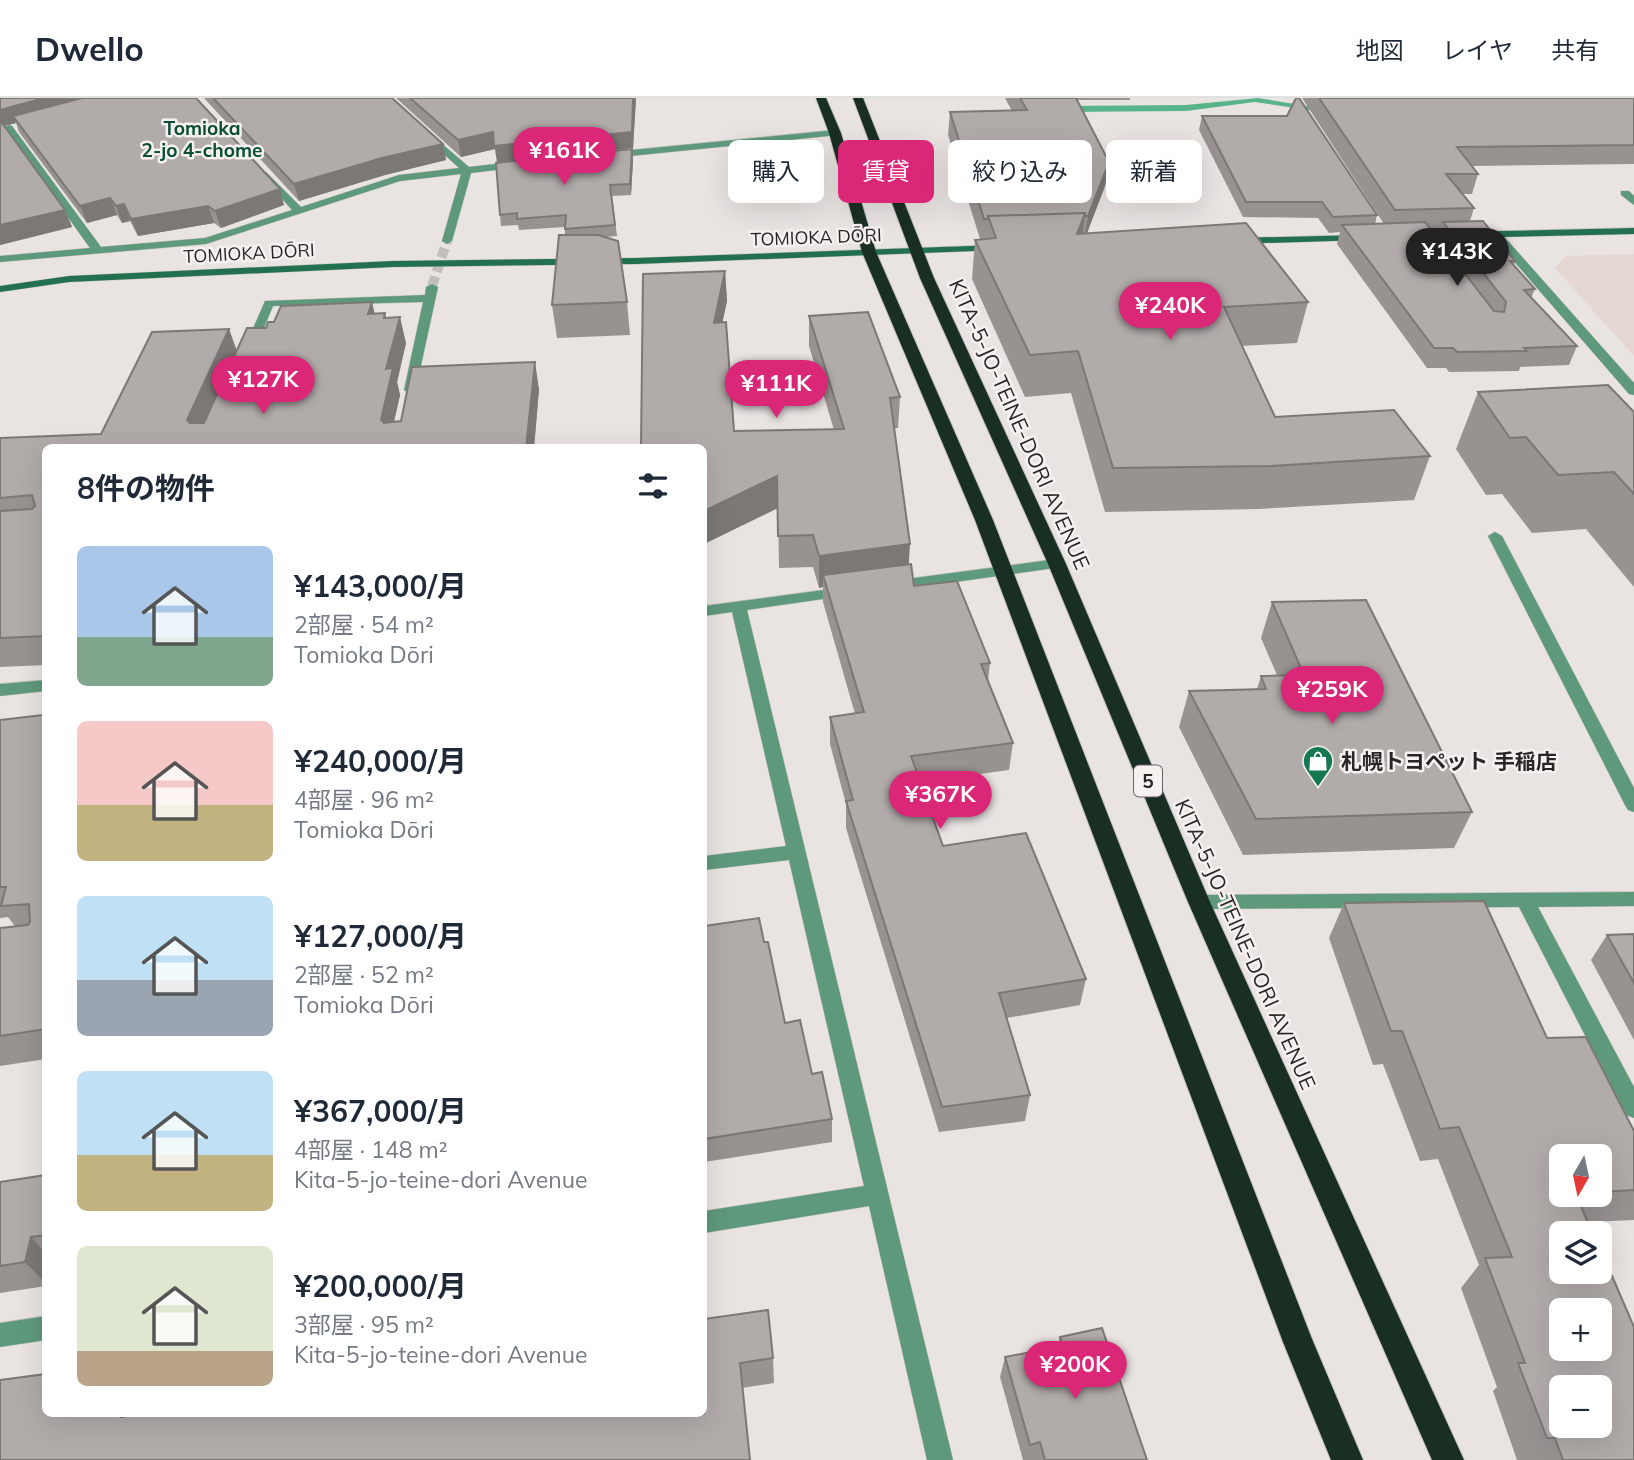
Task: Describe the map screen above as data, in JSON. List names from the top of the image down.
{
  "streets": {
    "highway": ["KITA-5-JO-TEINE-DORI AVENUE", "5"],
    "street": ["TOMIOKA DŌRI"]
  },
  "crossings": [
    ["TOMIOKA DŌRI", "KITA-5-JO-TEINE-DORI AVENUE"]
  ],
  "districts": ["Tomioka 2-jo 4-chome"],
  "places": {
    "shop": ["札幌トヨペット 手稲店"]
  },
  "north": "bottom",
  "page": {
    "header": "Dwello",
    "nav": ["地図", "レイヤ", "共有"],
    "price": [
      "¥161K",
      "¥143K",
      "¥240K",
      "¥127K",
      "¥111K",
      "¥259K",
      "¥367K",
      "¥200K"
    ],
    "chip": [
      "購入",
      "賃貸",
      "絞り込み",
      "新着"
    ],
    "heading": "8件の物件",
    "list": [
      {
        "name": "¥143,000/月",
        "note": "2部屋 · 54 m² · Tomioka Dōri"
      },
      {
        "name": "¥240,000/月",
        "note": "4部屋 · 96 m² · Tomioka Dōri"
      },
      {
        "name": "¥127,000/月",
        "note": "2部屋 · 52 m² · Tomioka Dōri"
      },
      {
        "name": "¥367,000/月",
        "note": "4部屋 · 148 m² · Kita-5-jo-teine-dori Avenue"
      },
      {
        "name": "¥200,000/月",
        "note": "3部屋 · 95 m² · Kita-5-jo-teine-dori Avenue"
      }
    ],
    "map_buttons": ["+", "−"]
  }
}
